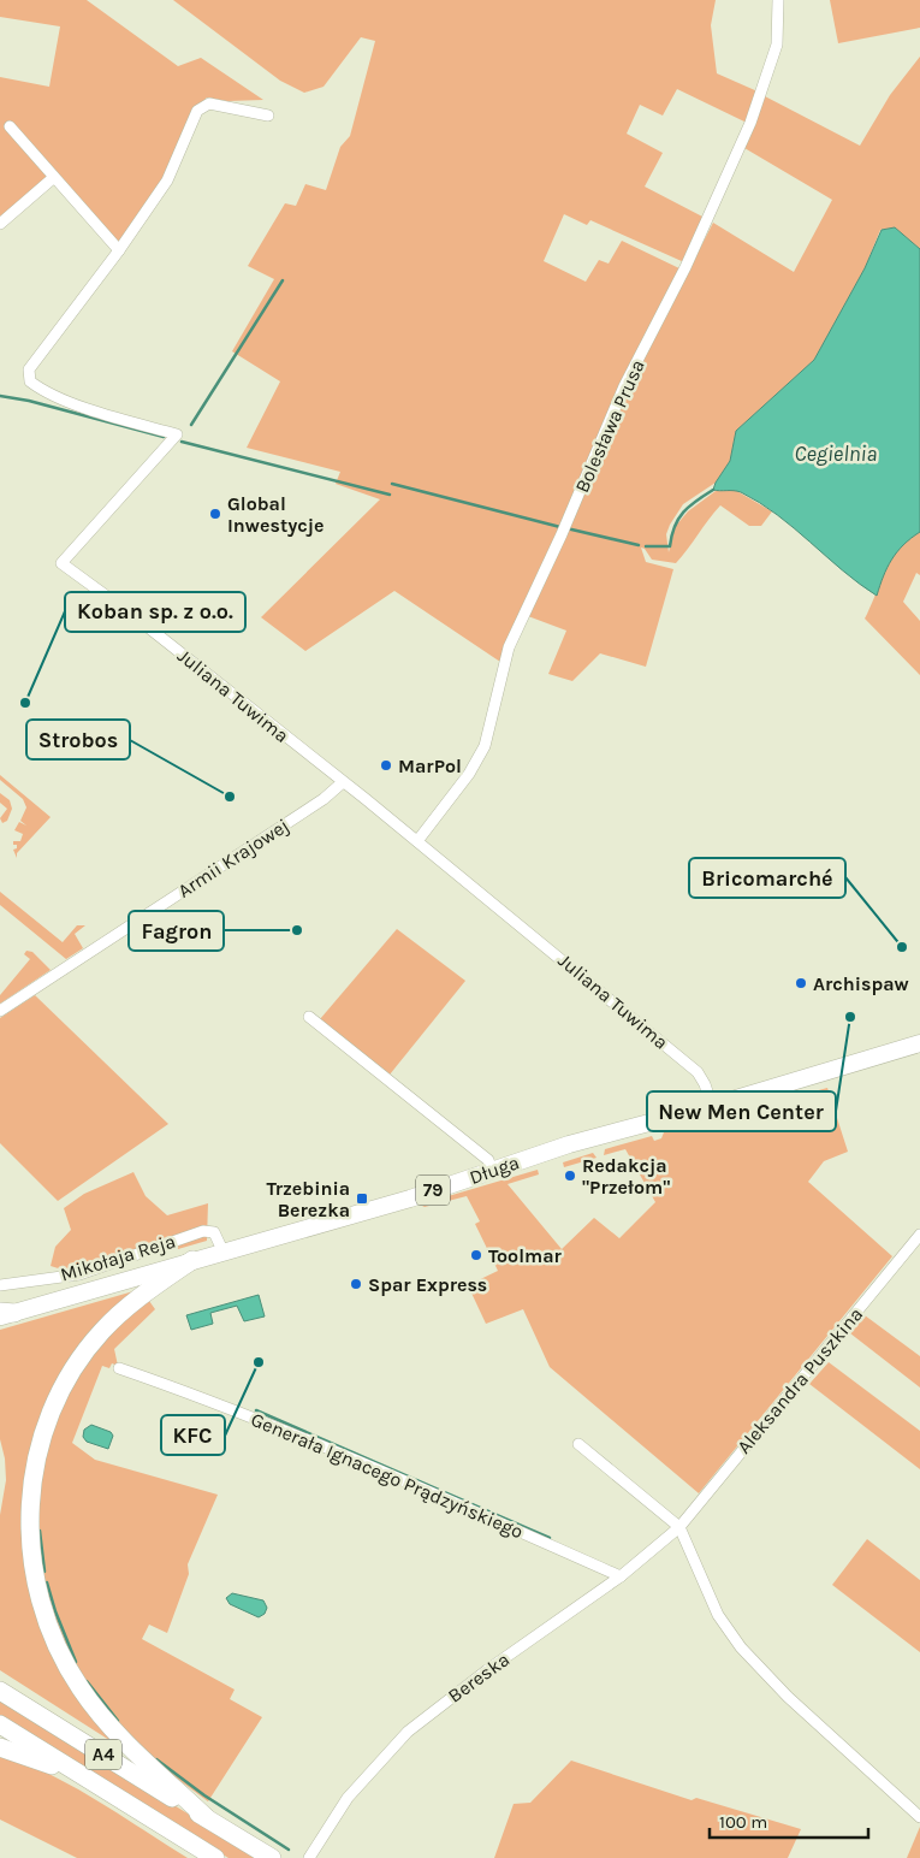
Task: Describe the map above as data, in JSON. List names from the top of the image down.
{
  "streets": {
    "highway": ["A4"],
    "main road": ["Długa", "79"],
    "street": [
      "Bolesława Prusa",
      "Juliana Tuwima",
      "Armii Krajowej",
      "Mikołaja Reja",
      "Aleksandra Puszkina",
      "Generała Ignacego Prądzyńskiego",
      "Bereska"
    ]
  },
  "crossings": [
    ["Bolesława Prusa", "Juliana Tuwima"],
    ["Juliana Tuwima", "Armii Krajowej"],
    ["Juliana Tuwima", "Długa"],
    ["Długa", "Mikołaja Reja"],
    ["Aleksandra Puszkina", "Bereska"],
    ["Generała Ignacego Prądzyńskiego", "Bereska"]
  ],
  "water": ["Cegielnia"],
  "places": {
    "other": [
      "Global Inwestycje",
      "Koban sp. z o.o.",
      "MarPol",
      "Strobos",
      "Fagron",
      "Bricomarché",
      "Archispaw",
      "New Men Center",
      "Redakcja \"Przełom\"",
      "Toolmar",
      "Spar Express",
      "KFC"
    ],
    "transit": ["Trzebinia Berezka"]
  },
  "scale_bar": "100 m"
}
